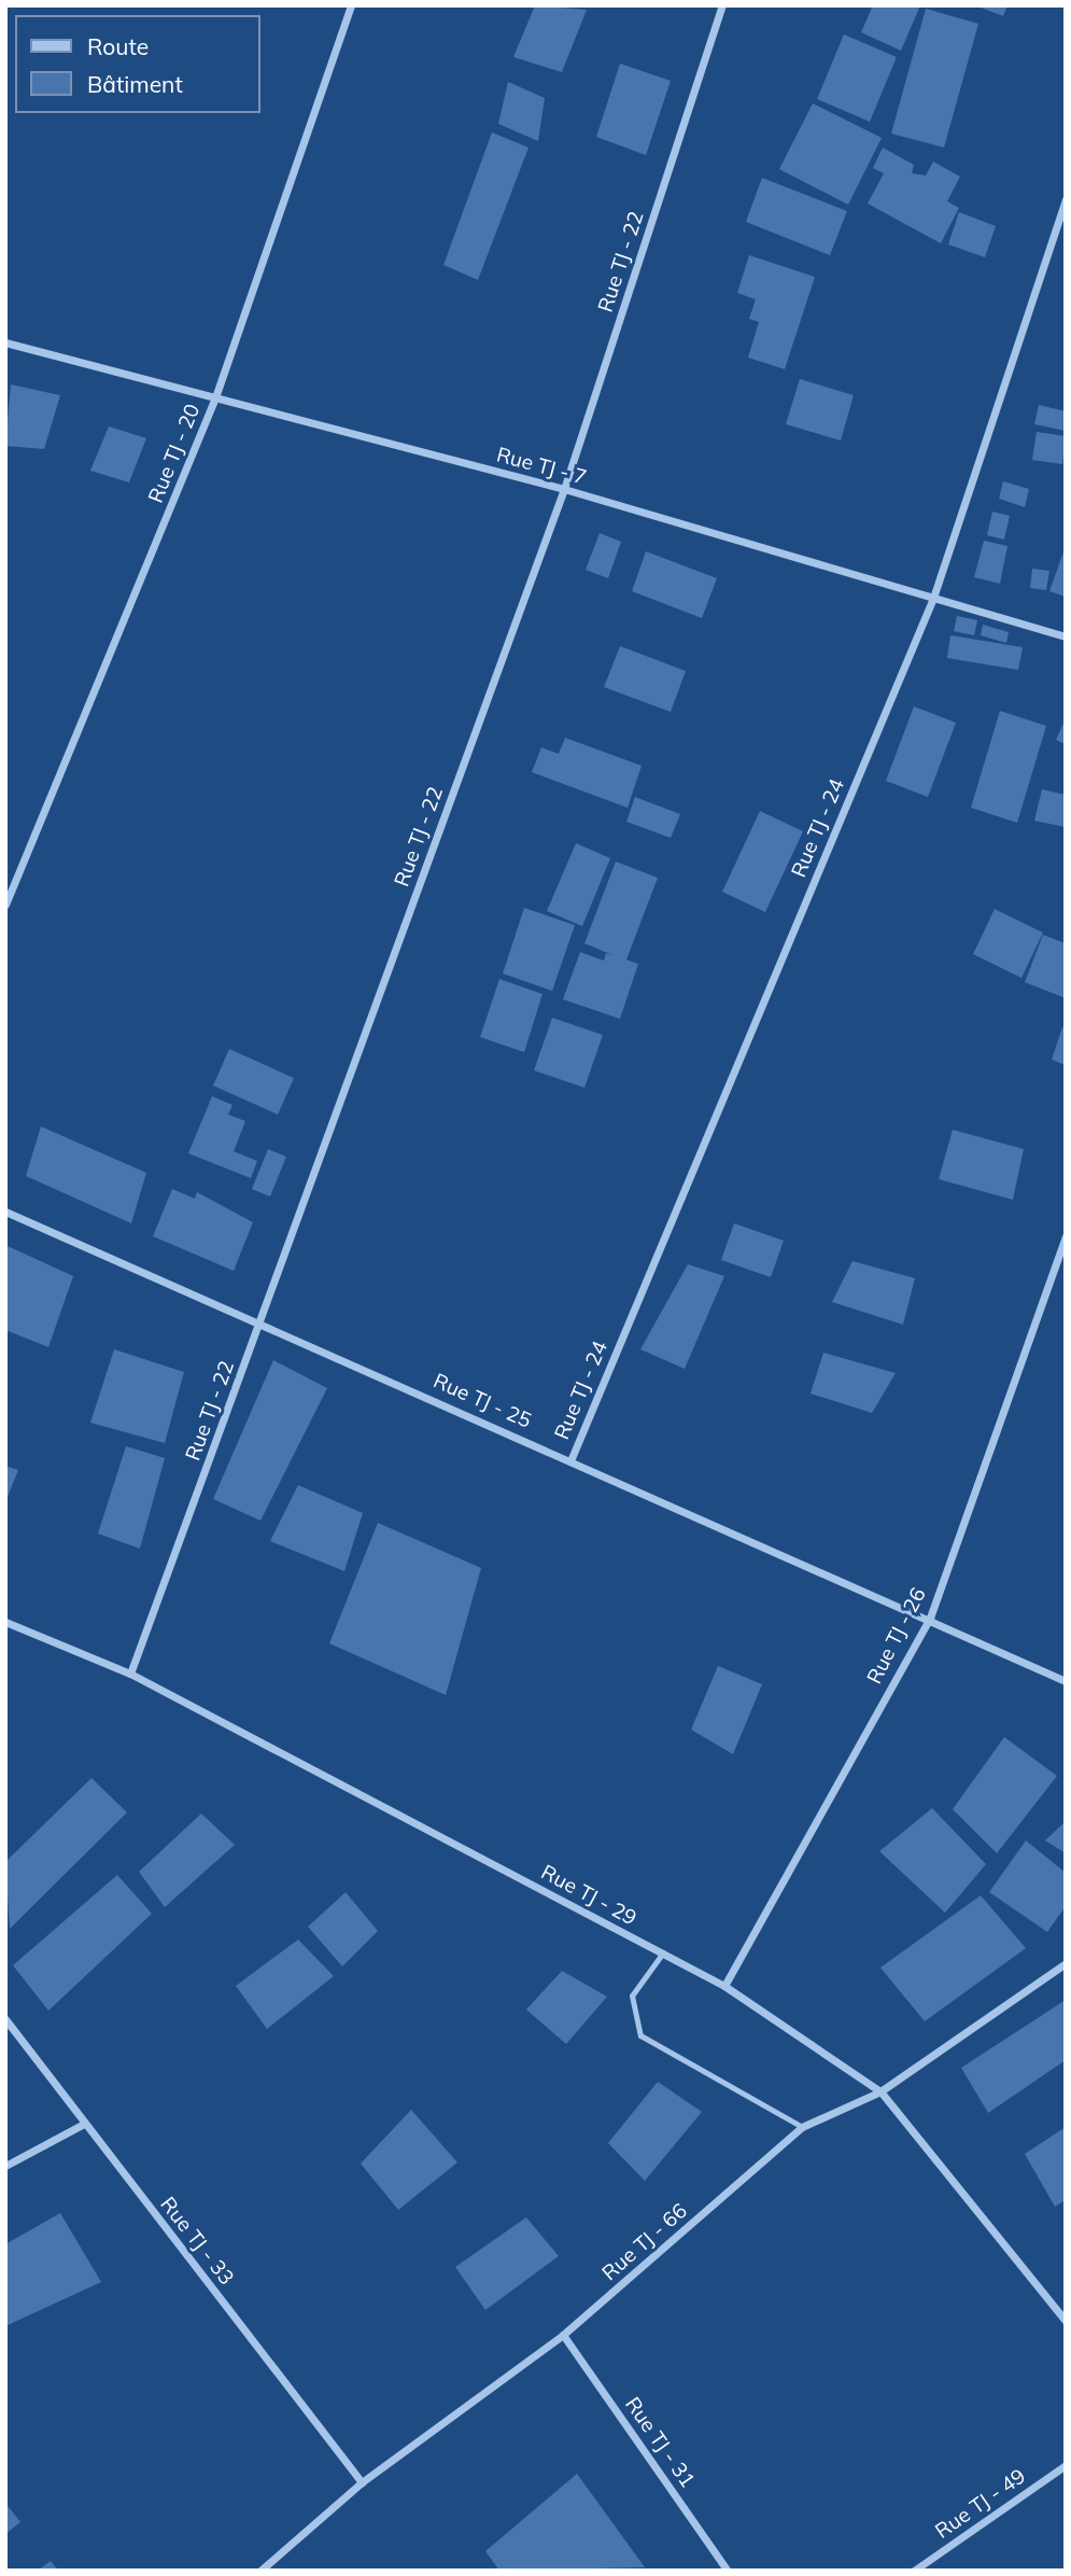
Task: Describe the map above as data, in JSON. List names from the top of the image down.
{
  "streets": {
    "street": [
      "Rue TJ - 22",
      "Rue TJ - 20",
      "Rue TJ - 7",
      "Rue TJ - 24",
      "Rue TJ - 25",
      "Rue TJ - 26",
      "Rue TJ - 29",
      "Rue TJ - 33",
      "Rue TJ - 66",
      "Rue TJ - 31",
      "Rue TJ - 49"
    ]
  },
  "crossings": [
    ["Rue TJ - 22", "Rue TJ - 7"],
    ["Rue TJ - 22", "Rue TJ - 25"],
    ["Rue TJ - 22", "Rue TJ - 29"],
    ["Rue TJ - 20", "Rue TJ - 7"],
    ["Rue TJ - 7", "Rue TJ - 24"],
    ["Rue TJ - 24", "Rue TJ - 25"],
    ["Rue TJ - 25", "Rue TJ - 26"],
    ["Rue TJ - 26", "Rue TJ - 29"],
    ["Rue TJ - 29", "Rue TJ - 66"],
    ["Rue TJ - 33", "Rue TJ - 66"],
    ["Rue TJ - 66", "Rue TJ - 31"]
  ],
  "legend": ["Route", "Bâtiment"]
}
